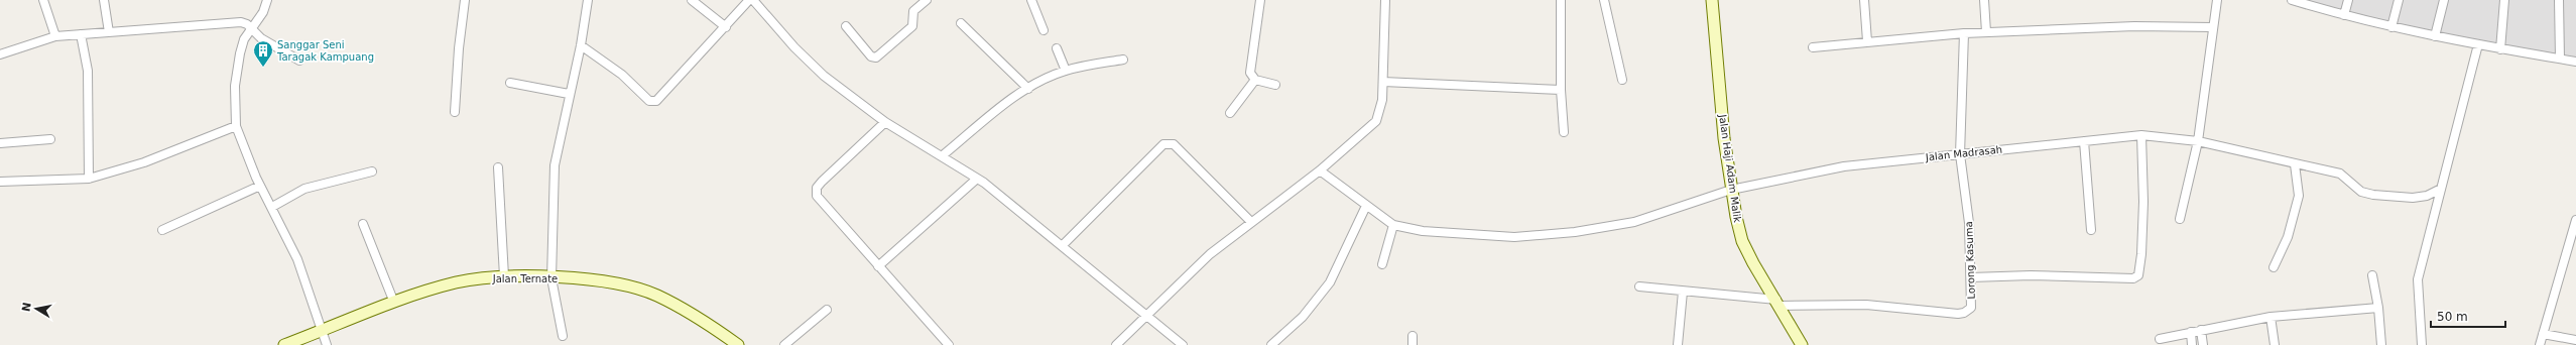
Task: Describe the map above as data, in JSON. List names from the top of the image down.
{
  "streets": {
    "street": [
      "Jalan Madrasah",
      "Jalan Haji Adam Malik",
      "Lorong Kasuma",
      "Jalan Ternate"
    ]
  },
  "crossings": [
    ["Jalan Madrasah", "Jalan Haji Adam Malik"],
    ["Jalan Madrasah", "Lorong Kasuma"],
    ["Jalan Haji Adam Malik", "Lorong Kasuma"]
  ],
  "places": {
    "building": ["Sanggar Seni Taragak Kampuang"]
  },
  "scale_bar": "50 m",
  "north": "left"
}
